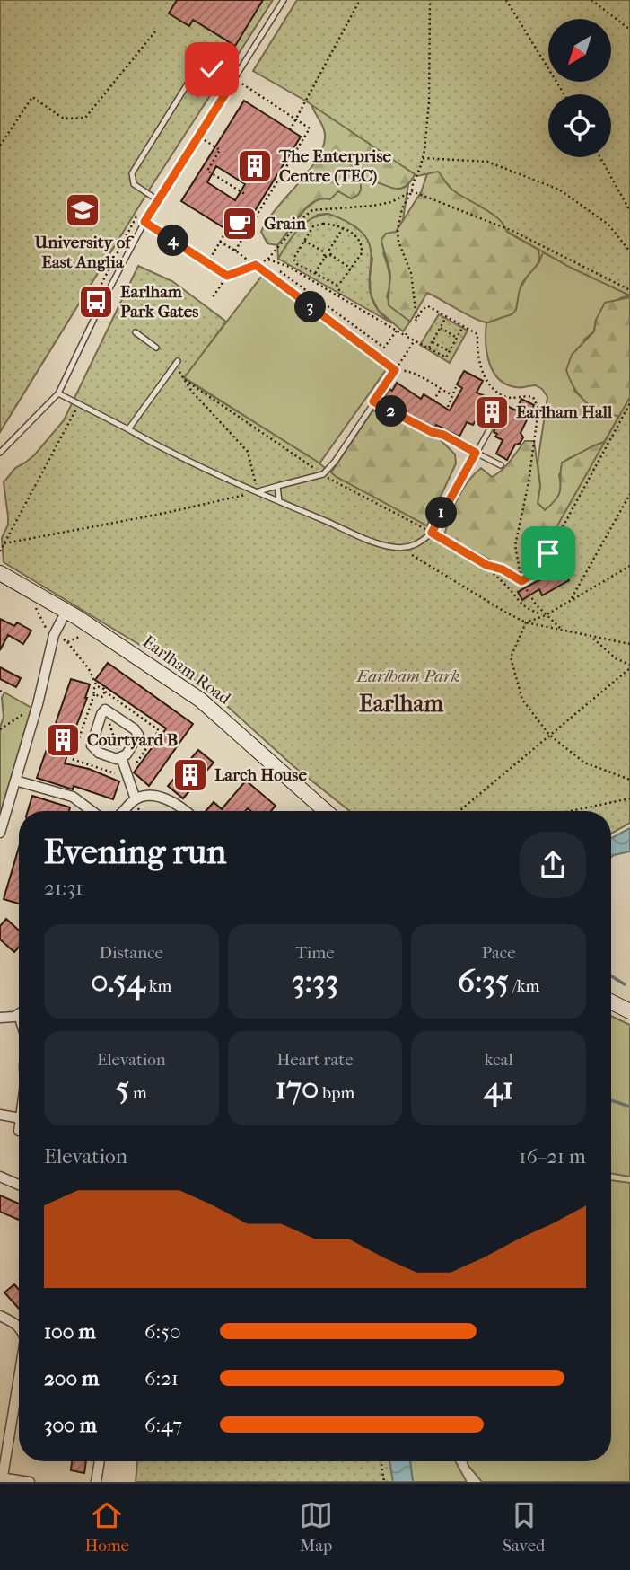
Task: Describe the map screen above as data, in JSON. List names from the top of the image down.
{
  "streets": {
    "main road": ["Earlham Road"]
  },
  "districts": ["Earlham"],
  "parks": ["Earlham Park"],
  "places": {
    "building": [
      "The Enterprise Centre (TEC)",
      "Earlham Hall",
      "Courtyard B",
      "Larch House"
    ],
    "school or university": ["University of East Anglia"],
    "cafe": ["Grain"],
    "bus stop": ["Earlham Park Gates"]
  },
  "north": "bottom left",
  "page": {
    "pins": [
      "4",
      "3",
      "2",
      "1"
    ],
    "heading": ["Evening run", "21:31"],
    "stats": [
      ["Distance", "0.54 km"],
      ["Time", "3:33"],
      ["Pace", "6:35 /km"],
      ["Elevation", "5 m"],
      ["Heart rate", "170 bpm"],
      ["kcal", "41"]
    ],
    "chart": ["Elevation", "16–21 m"],
    "list": [
      {
        "name": "100 m",
        "note": "6:50"
      },
      {
        "name": "200 m",
        "note": "6:21"
      },
      {
        "name": "300 m",
        "note": "6:47"
      }
    ],
    "tabs": ["Home", "Map", "Saved"]
  }
}
